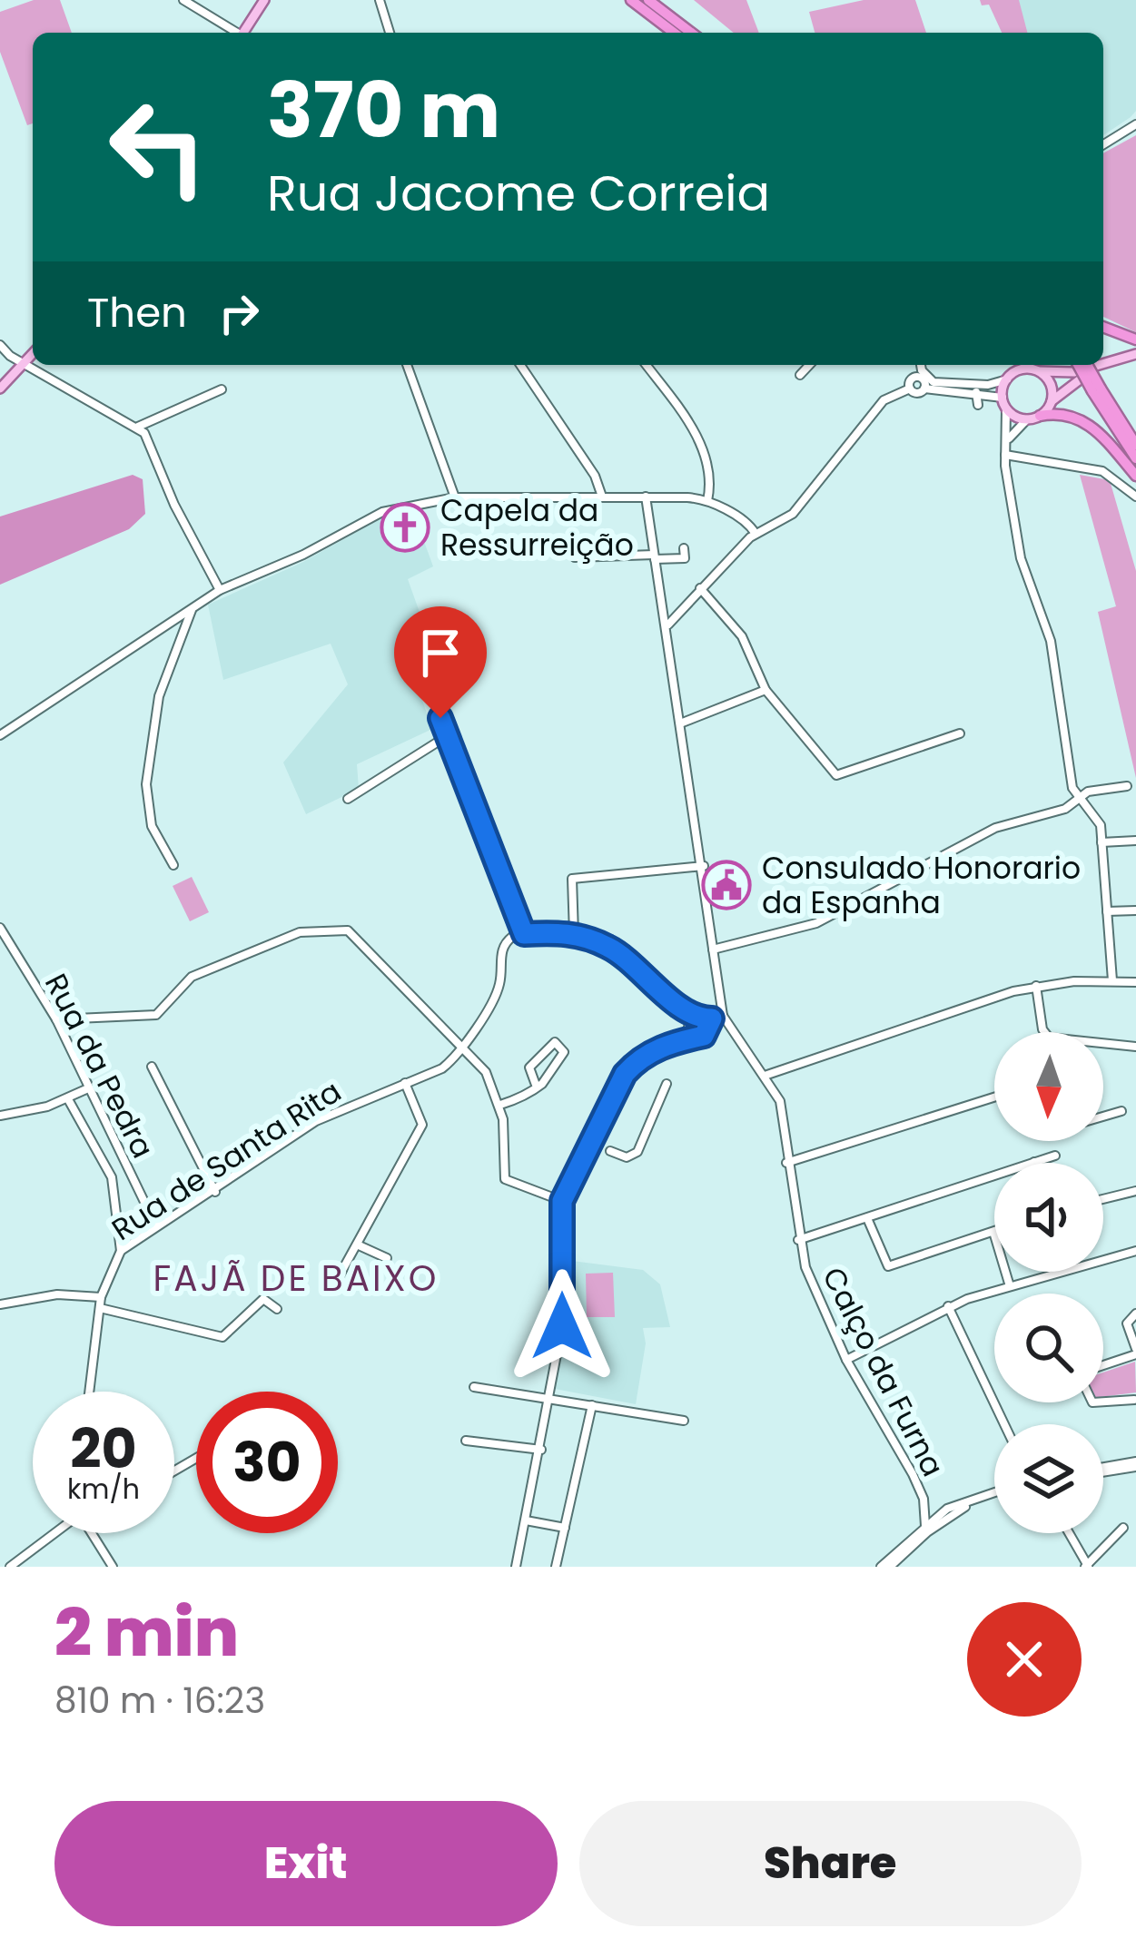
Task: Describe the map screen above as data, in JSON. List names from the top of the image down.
{
  "streets": {
    "street": ["Rua da Pedra", "Rua de Santa Rita", "Calço da Furna"]
  },
  "crossings": [
    ["Rua da Pedra", "Rua de Santa Rita"]
  ],
  "districts": ["FAJÃ DE BAIXO"],
  "places": {
    "church": ["Capela da Ressurreição"],
    "public building": ["Consulado Honorario da Espanha"]
  },
  "north": "bottom",
  "page": {
    "turn": ["370 m", "Rua Jacome Correia"],
    "then": "Then",
    "speed": "20 km/h",
    "limit": "30",
    "heading": ["2 min", "810 m · 16:23"],
    "buttons": ["Exit", "Share"]
  }
}
